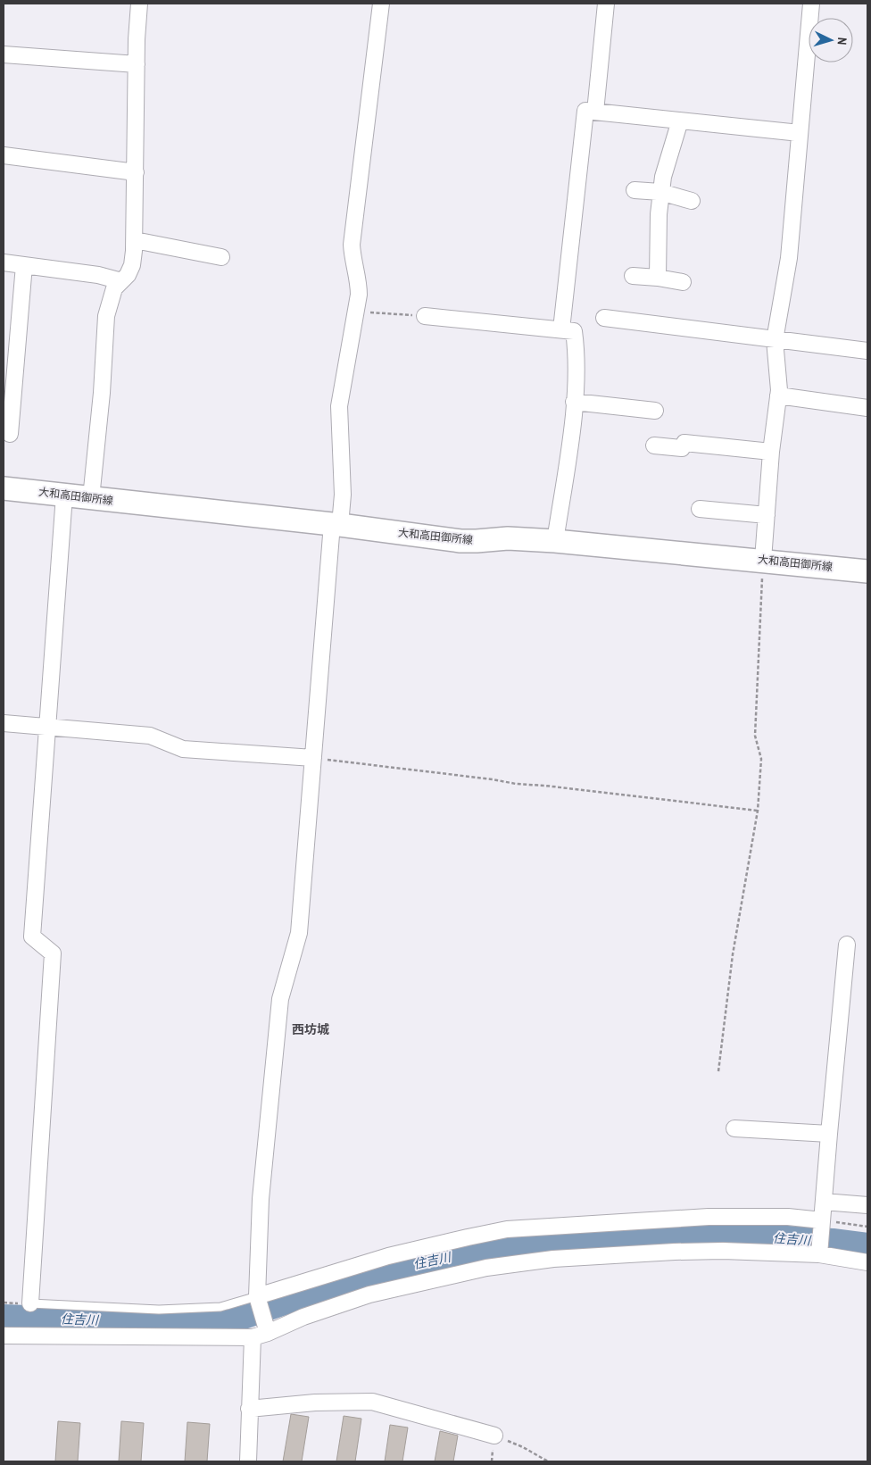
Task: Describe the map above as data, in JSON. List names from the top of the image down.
{
  "streets": {
    "main road": ["大和高田御所線"]
  },
  "districts": ["西坊城"],
  "water": ["住吉川"],
  "north": "right"
}
